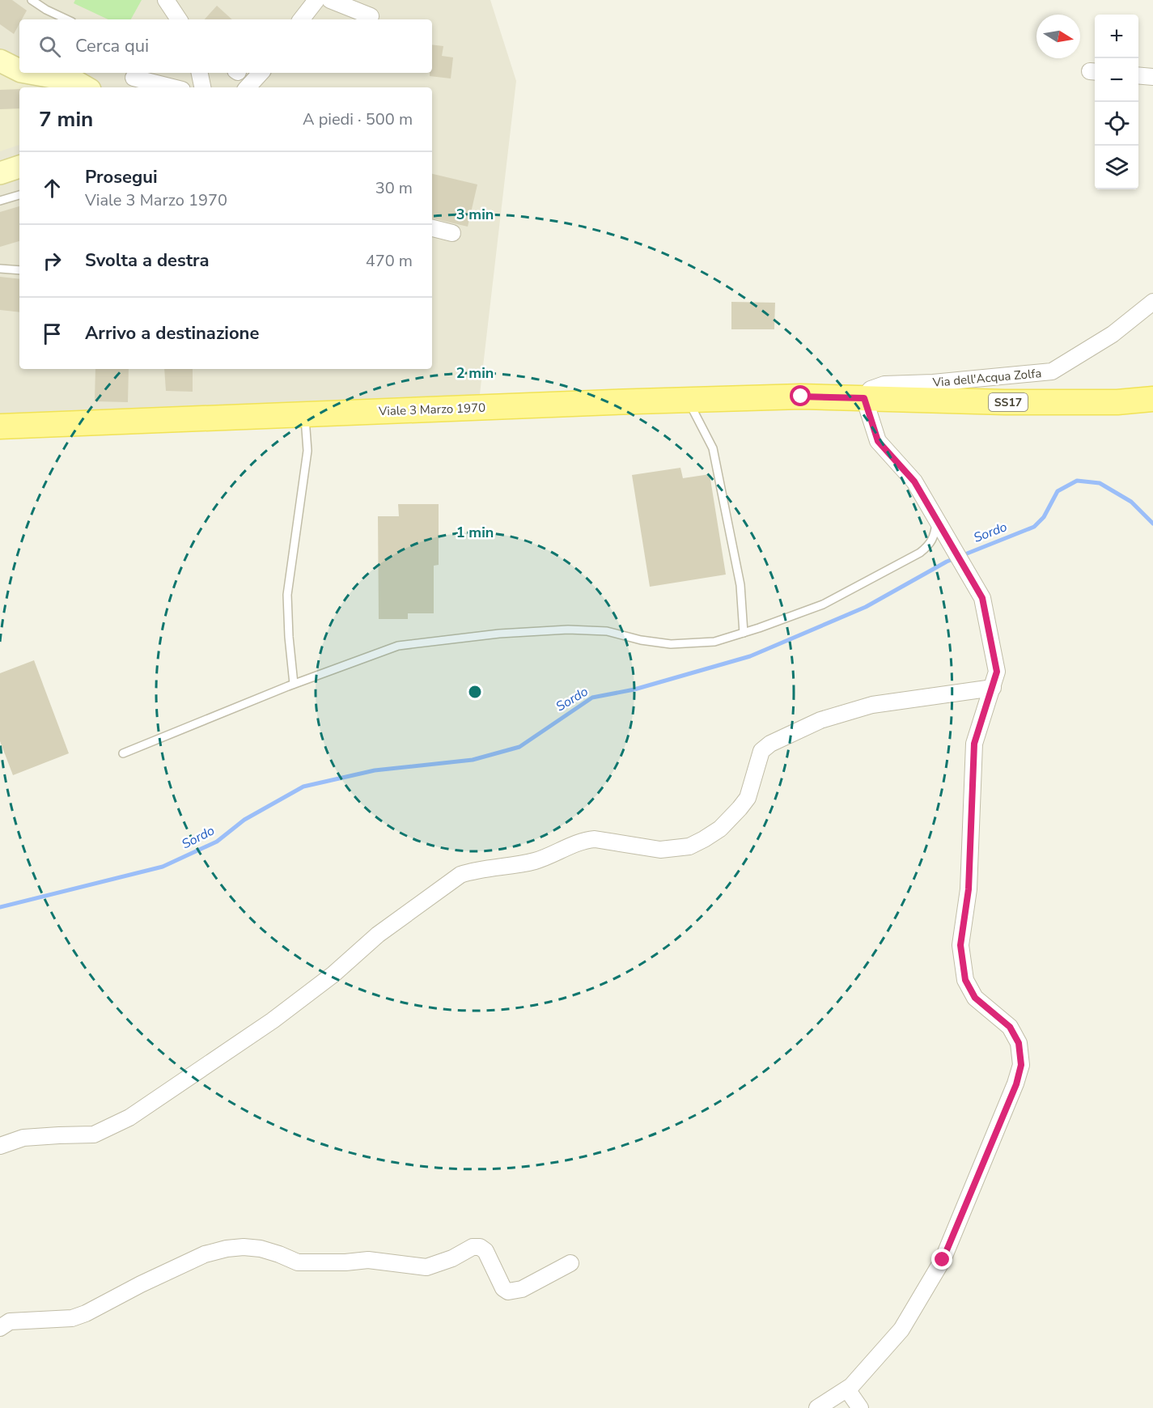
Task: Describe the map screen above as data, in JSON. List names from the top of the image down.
{
  "streets": {
    "main road": ["SS17", "Viale 3 Marzo 1970"],
    "street": ["Via dell'Acqua Zolfa"]
  },
  "crossings": [
    ["Via dell'Acqua Zolfa", "SS17"],
    ["Via dell'Acqua Zolfa", "Viale 3 Marzo 1970"],
    ["SS17", "Viale 3 Marzo 1970"]
  ],
  "water": ["Sordo"],
  "north": "right",
  "page": {
    "map_buttons": ["+", "−"],
    "search": "Cerca qui",
    "heading": ["7 min", "A piedi · 500 m"],
    "list": [
      ["Prosegui", "Viale 3 Marzo 1970", "30 m"],
      ["Svolta a destra", "470 m"],
      "Arrivo a destinazione"
    ]
  },
  "rings": ["3 min", "2 min", "1 min"]
}
